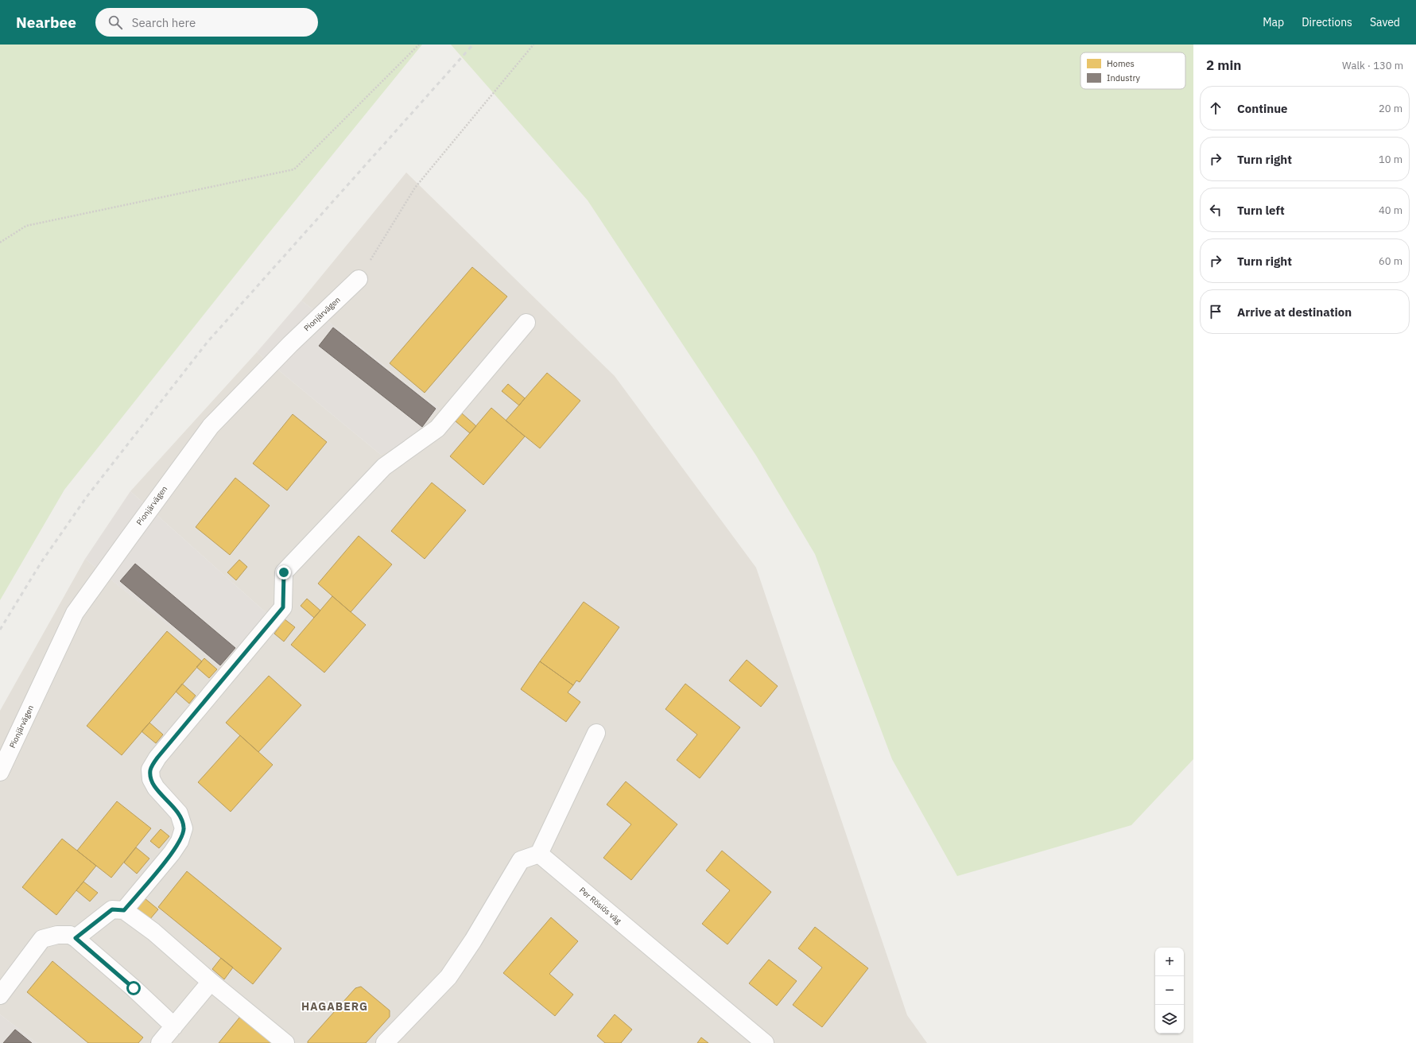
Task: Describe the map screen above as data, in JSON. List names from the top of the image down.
{
  "streets": {
    "street": ["Pionjärvägen", "Per Rösiös väg"]
  },
  "districts": ["HAGABERG"],
  "legend": ["Homes", "Industry"],
  "page": {
    "header": "Nearbee",
    "search": "Search here",
    "nav": ["Map", "Directions", "Saved"],
    "heading": ["2 min", "Walk · 130 m"],
    "list": [
      ["Continue", "20 m"],
      ["Turn right", "10 m"],
      ["Turn left", "40 m"],
      ["Turn right", "60 m"],
      "Arrive at destination"
    ],
    "map_buttons": ["+", "−"]
  }
}
